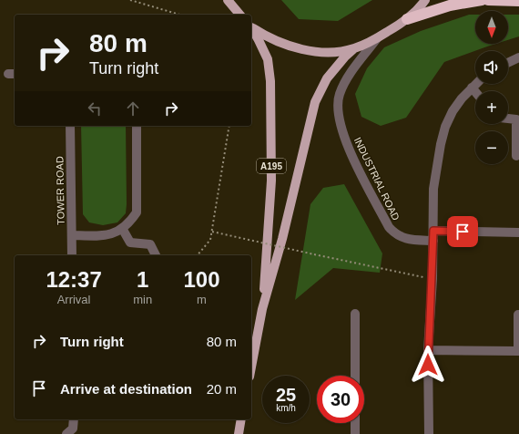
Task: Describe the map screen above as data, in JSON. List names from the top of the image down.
{
  "streets": {
    "main road": ["A195"],
    "street": ["INDUSTRIAL ROAD", "TOWER ROAD"]
  },
  "crossings": [
    ["A195", "INDUSTRIAL ROAD"]
  ],
  "north": "bottom",
  "page": {
    "map_buttons": ["+", "−"],
    "turn": ["80 m", "Turn right"],
    "eta": [
      "12:37",
      "Arrival",
      "1",
      "min",
      "100",
      "m"
    ],
    "list": [
      {
        "name": "Turn right",
        "value": "80 m"
      },
      {
        "name": "Arrive at destination",
        "value": "20 m"
      }
    ],
    "speed": "25 km/h",
    "limit": "30"
  }
}
